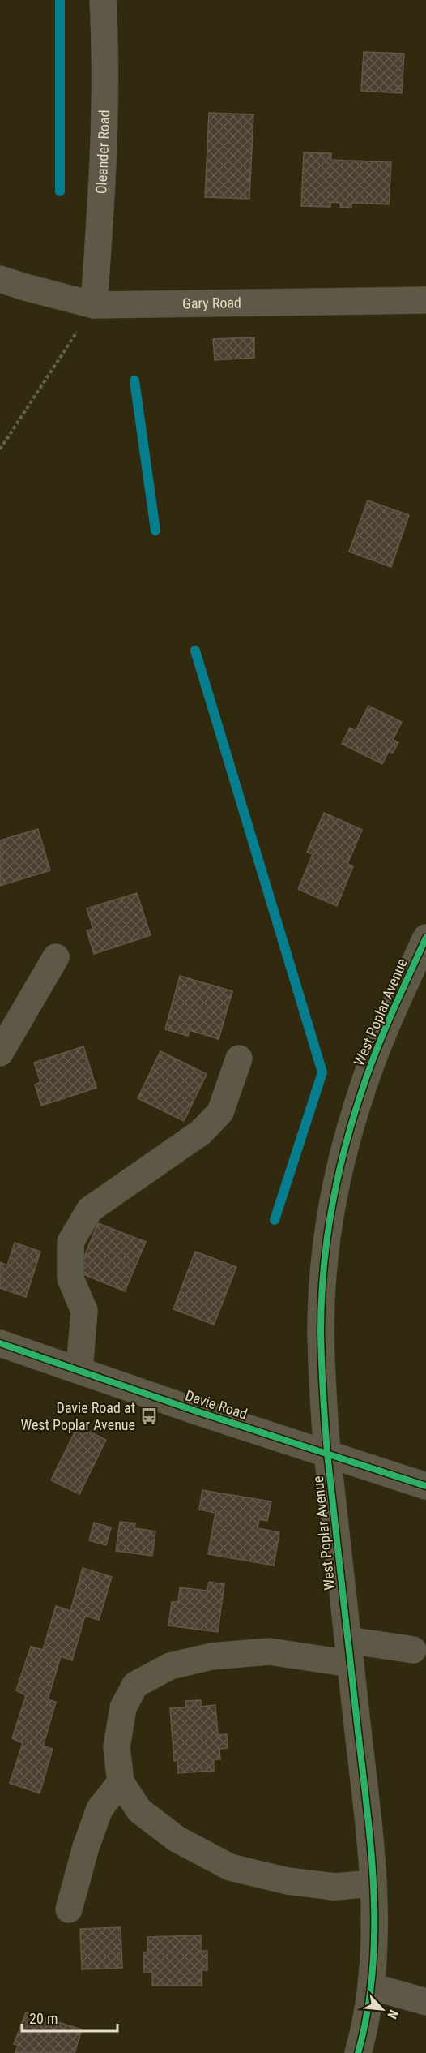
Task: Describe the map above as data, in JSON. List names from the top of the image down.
{
  "streets": {
    "street": [
      "Oleander Road",
      "Gary Road",
      "West Poplar Avenue",
      "Davie Road"
    ]
  },
  "crossings": [
    ["Oleander Road", "Gary Road"],
    ["West Poplar Avenue", "Davie Road"]
  ],
  "places": {
    "bus stop": ["Davie Road at West Poplar Avenue"]
  },
  "scale_bar": "20 m",
  "north": "bottom right"
}
